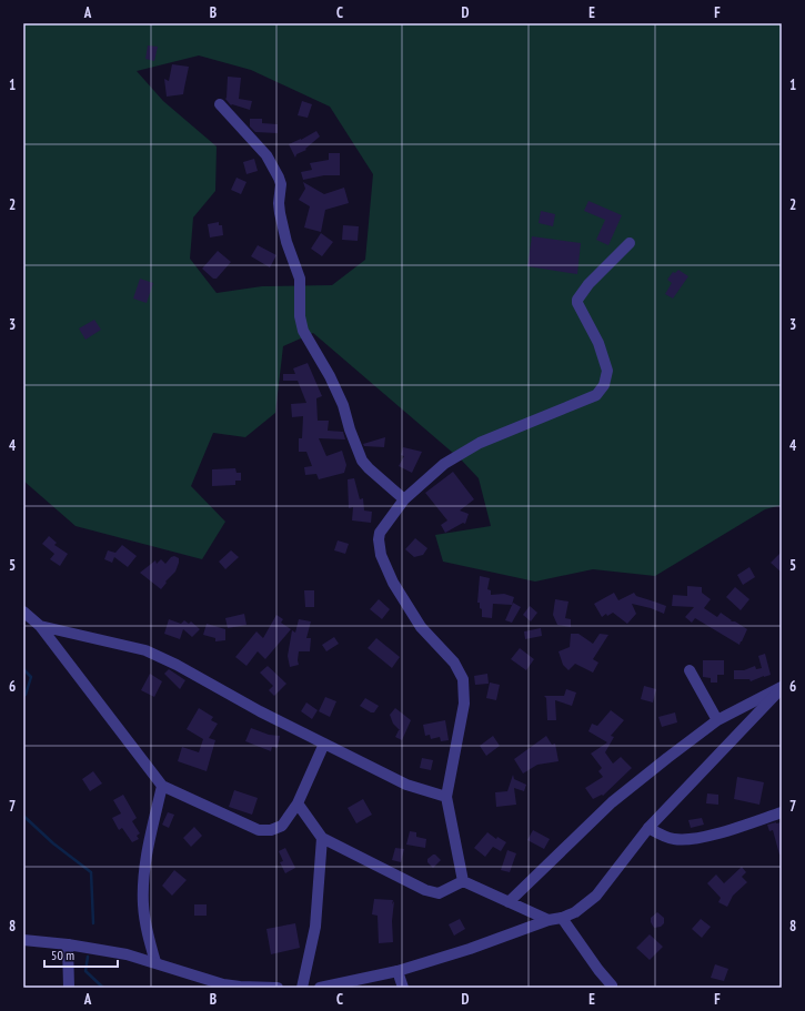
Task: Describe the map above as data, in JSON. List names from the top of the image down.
{
  "scale_bar": "50 m",
  "grid": {
    "columns": [
      "A",
      "B",
      "C",
      "D",
      "E",
      "F"
    ],
    "rows": [
      "1",
      "2",
      "3",
      "4",
      "5",
      "6",
      "7",
      "8"
    ]
  }
}
